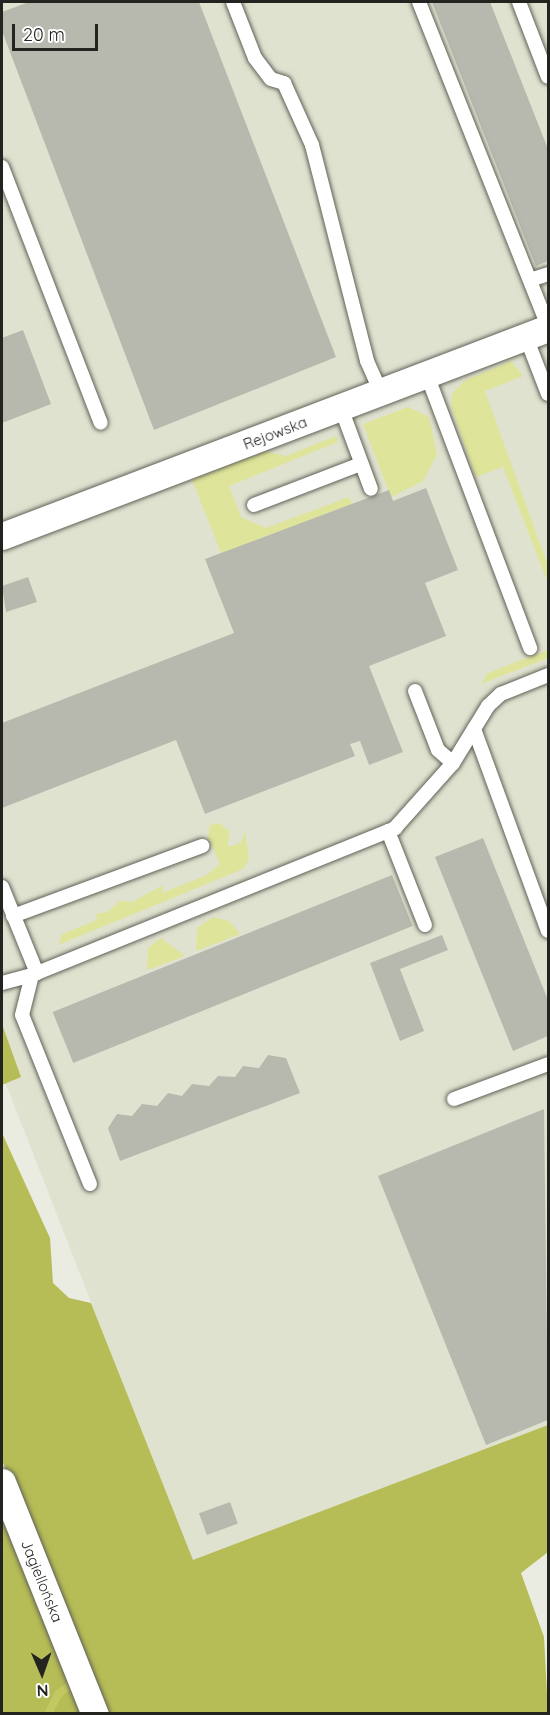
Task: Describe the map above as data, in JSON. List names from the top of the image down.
{
  "streets": {
    "street": ["Rejowska", "Jagiellońska"]
  },
  "scale_bar": "20 m",
  "north": "bottom"
}
